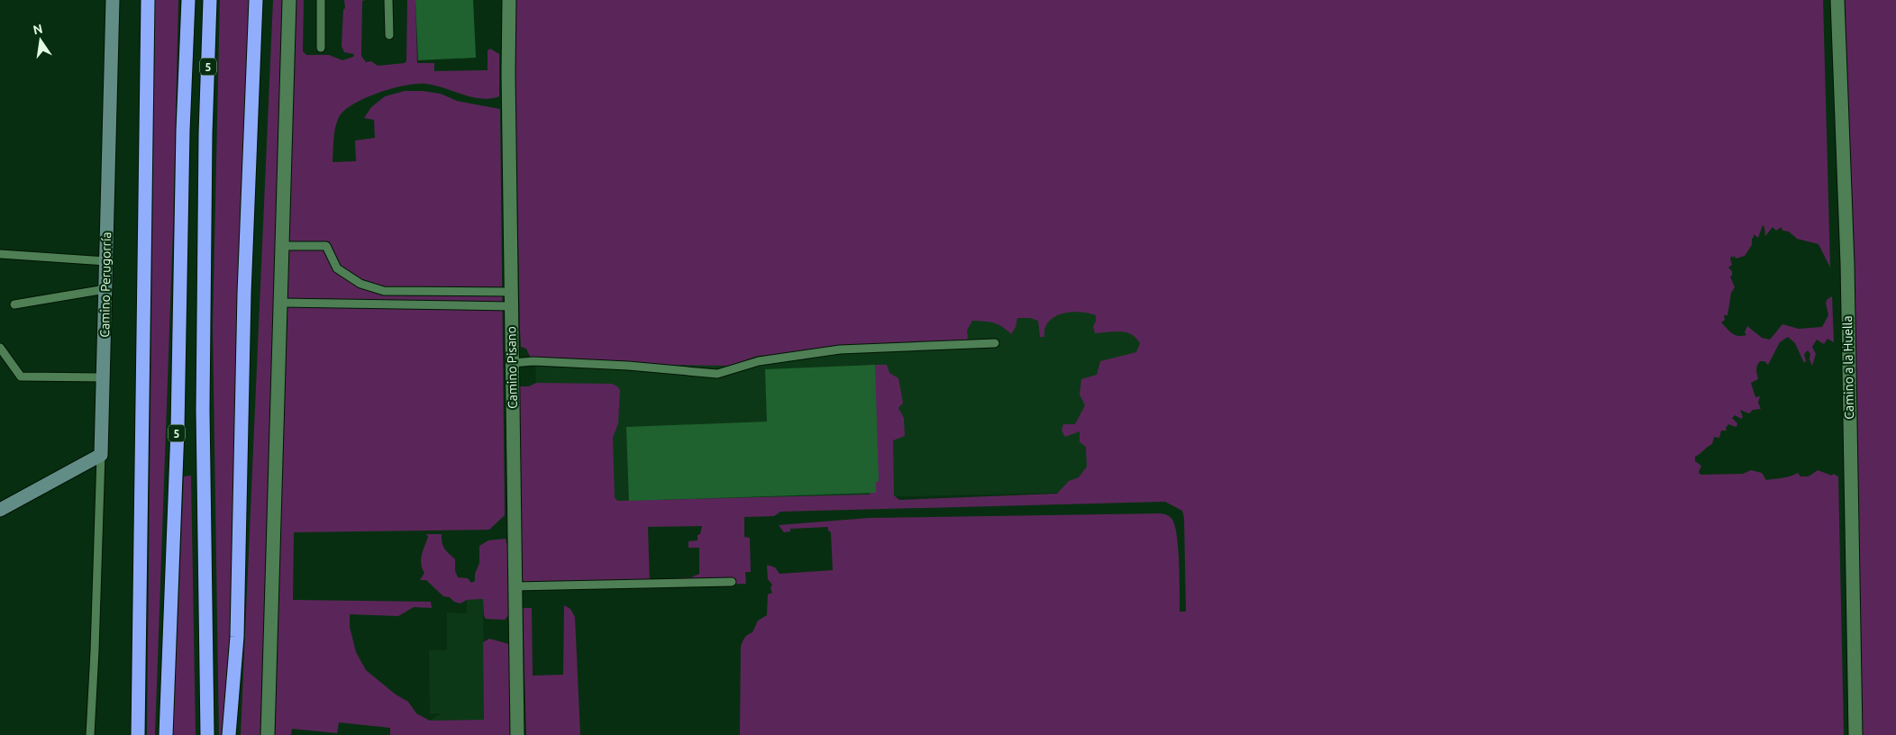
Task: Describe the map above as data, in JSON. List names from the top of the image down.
{
  "streets": {
    "highway": ["5"],
    "street": ["Camino Perugorría", "Camino Pisano", "Camino a la Huella"]
  },
  "north": "top"
}
